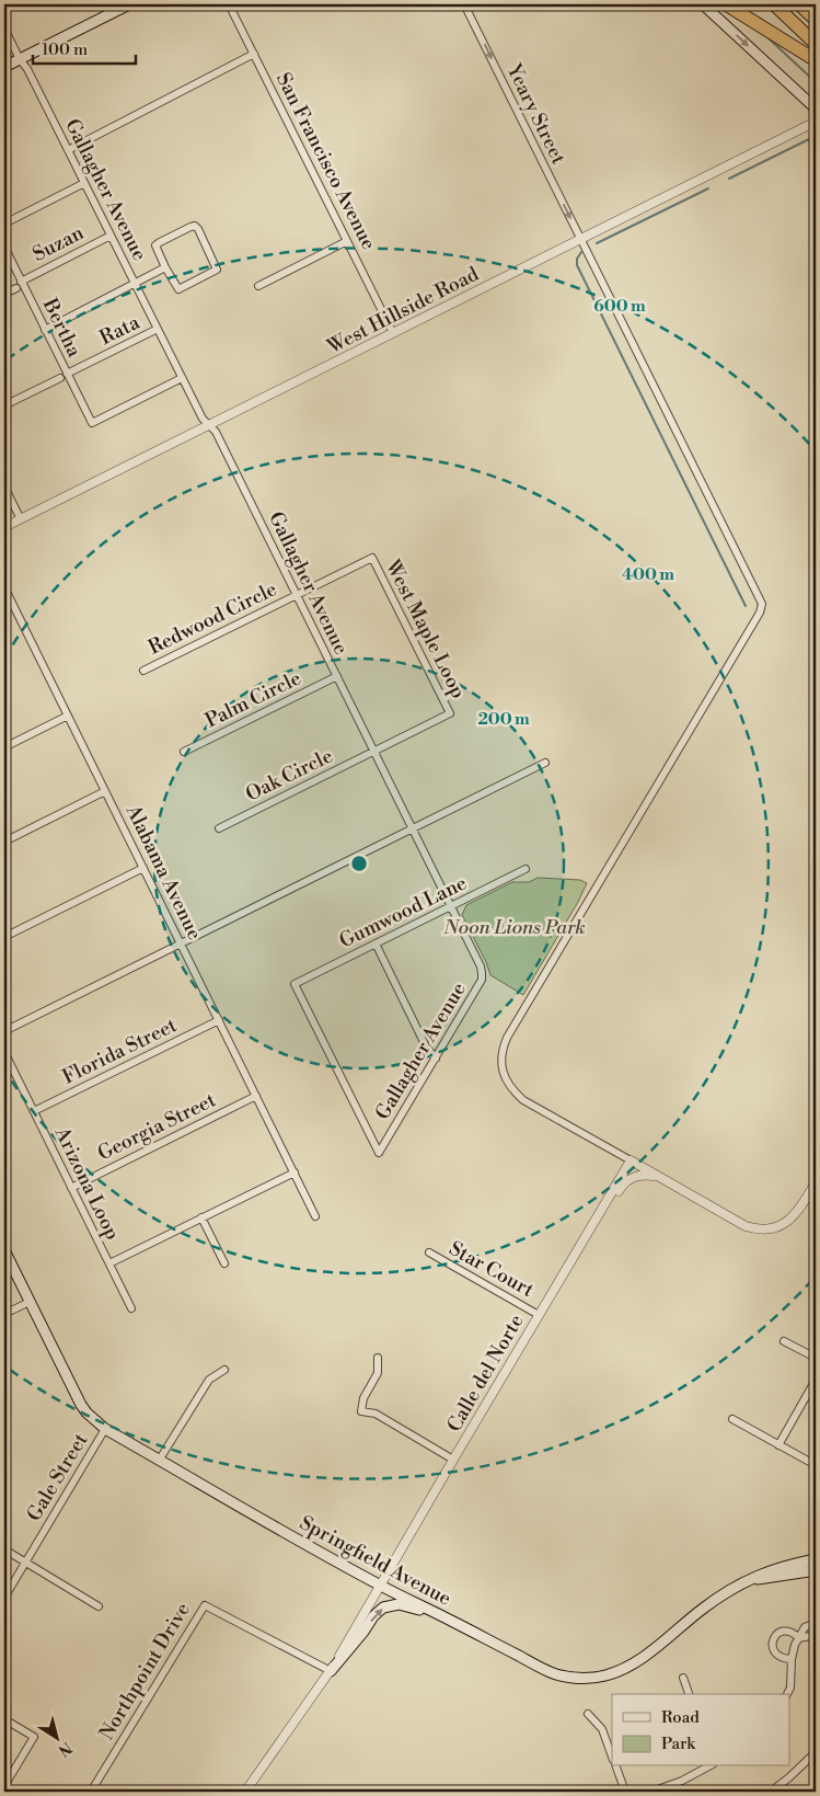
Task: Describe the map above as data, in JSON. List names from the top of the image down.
{
  "streets": {
    "main road": ["Springfield Avenue"],
    "street": [
      "Yeary Street",
      "San Francisco Avenue",
      "Gallagher Avenue",
      "Suzan",
      "West Hillside Road",
      "Bertha",
      "Rata",
      "Redwood Circle",
      "West Maple Loop",
      "Palm Circle",
      "Oak Circle",
      "Alabama Avenue",
      "Gumwood Lane",
      "Florida Street",
      "Georgia Street",
      "Arizona Loop",
      "Star Court",
      "Calle del Norte",
      "Gale Street",
      "Northpoint Drive"
    ]
  },
  "crossings": [
    ["Yeary Street", "West Hillside Road"],
    ["Yeary Street", "Calle del Norte"],
    ["San Francisco Avenue", "West Hillside Road"],
    ["Gallagher Avenue", "Suzan"],
    ["Gallagher Avenue", "West Hillside Road"],
    ["Gallagher Avenue", "Bertha"],
    ["Gallagher Avenue", "Rata"],
    ["Gallagher Avenue", "Redwood Circle"],
    ["Gallagher Avenue", "West Maple Loop"],
    ["Gallagher Avenue", "Palm Circle"],
    ["Gallagher Avenue", "Oak Circle"],
    ["Gallagher Avenue", "Gumwood Lane"],
    ["Suzan", "Bertha"],
    ["Bertha", "Rata"],
    ["Redwood Circle", "West Maple Loop"],
    ["West Maple Loop", "Oak Circle"],
    ["Alabama Avenue", "Florida Street"],
    ["Alabama Avenue", "Georgia Street"],
    ["Alabama Avenue", "Arizona Loop"],
    ["Florida Street", "Arizona Loop"],
    ["Georgia Street", "Arizona Loop"],
    ["Star Court", "Calle del Norte"],
    ["Calle del Norte", "Springfield Avenue"],
    ["Calle del Norte", "Northpoint Drive"],
    ["Gale Street", "Springfield Avenue"]
  ],
  "parks": ["Noon Lions Park"],
  "legend": ["Road", "Park"],
  "scale_bar": "100 m",
  "north": "bottom right",
  "rings": ["600 m", "400 m", "200 m"]
}
